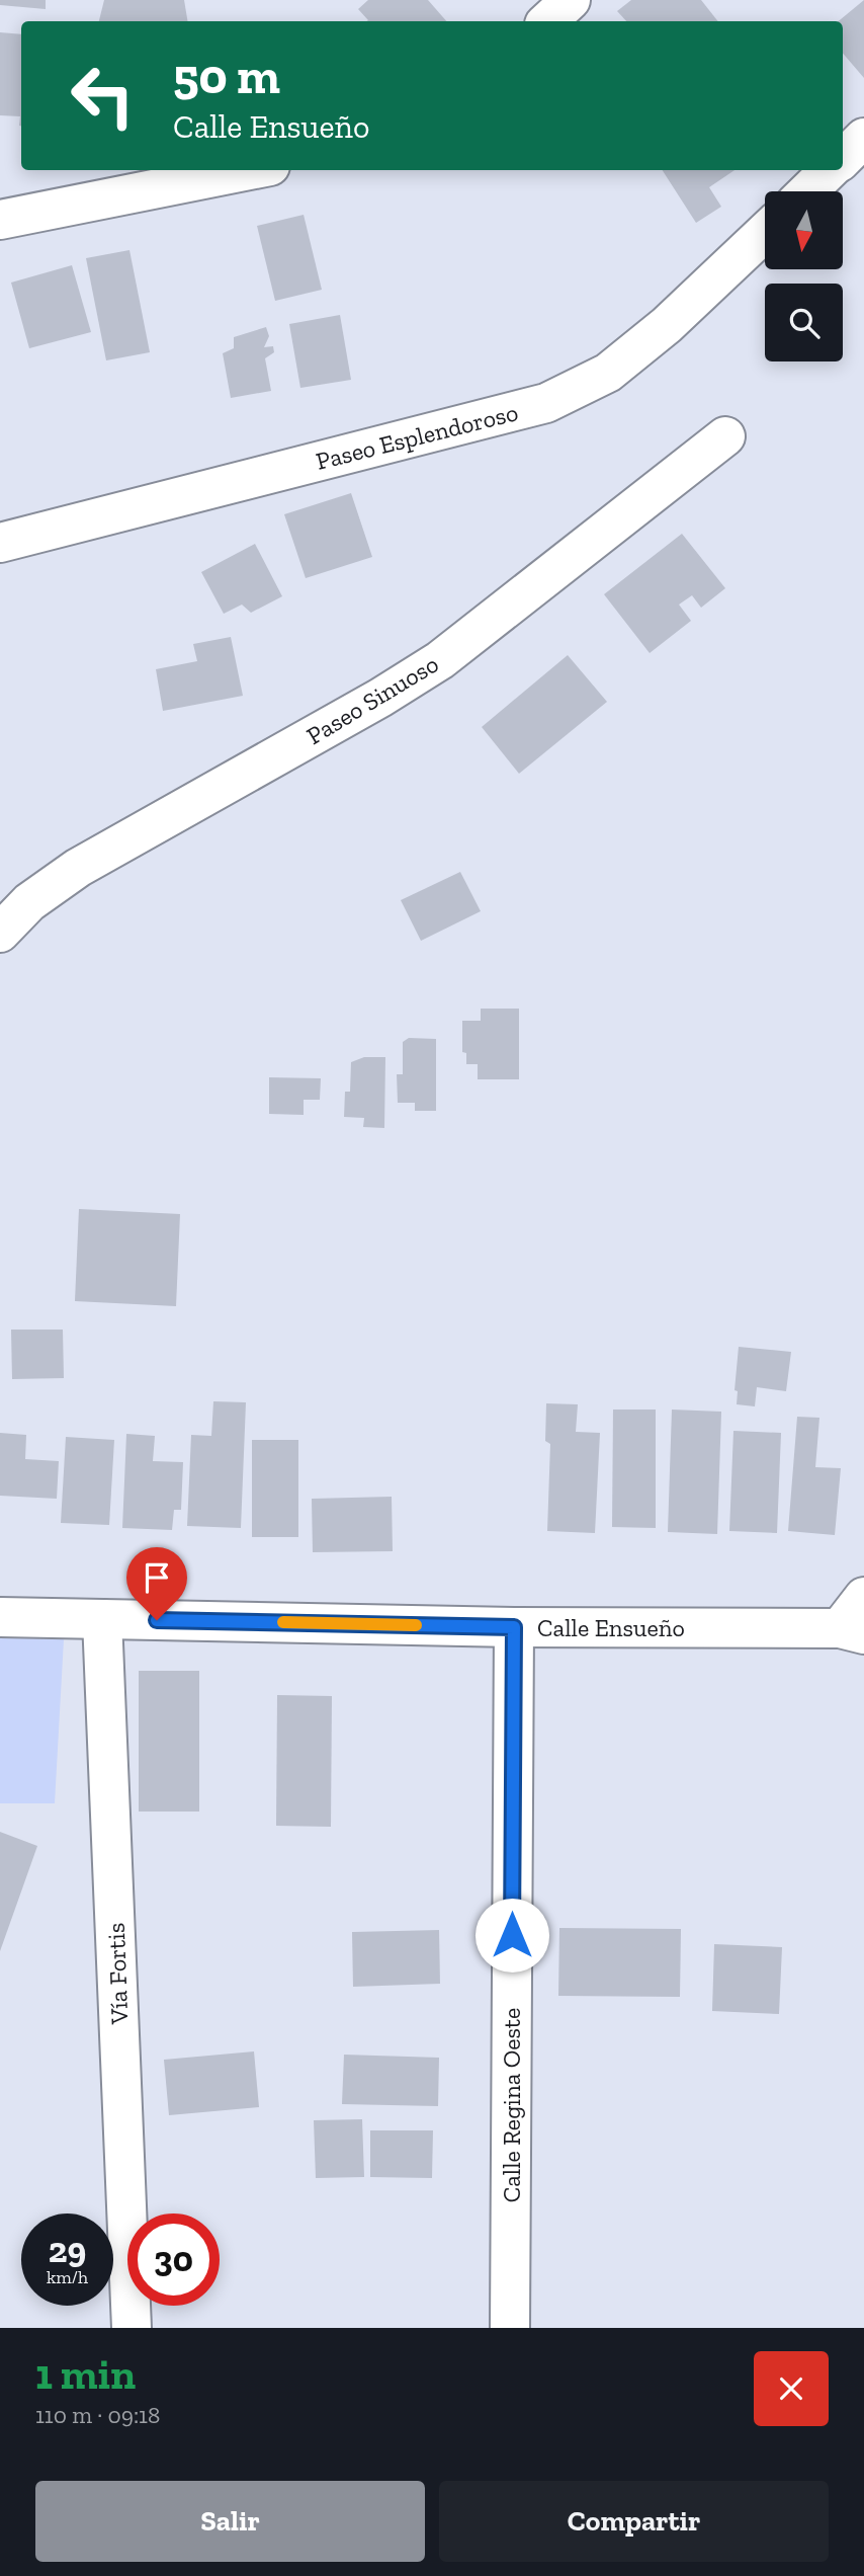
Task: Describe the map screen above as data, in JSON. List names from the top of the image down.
{
  "streets": {
    "street": [
      "Paseo Esplendoroso",
      "Paseo Sinuoso",
      "Calle Ensueño",
      "Vía Fortis",
      "Calle Regina Oeste"
    ]
  },
  "crossings": [
    ["Calle Ensueño", "Vía Fortis"],
    ["Calle Ensueño", "Calle Regina Oeste"]
  ],
  "north": "bottom",
  "page": {
    "turn": ["50 m", "Calle Ensueño"],
    "speed": "29 km/h",
    "limit": "30",
    "heading": ["1 min", "110 m · 09:18"],
    "buttons": ["Salir", "Compartir"]
  }
}
